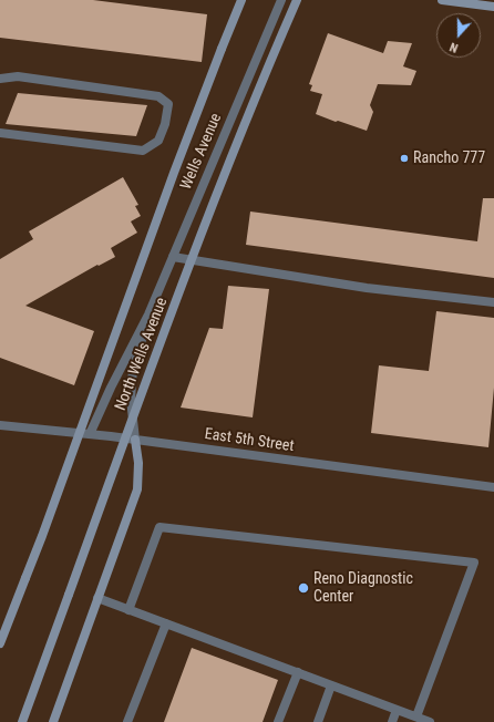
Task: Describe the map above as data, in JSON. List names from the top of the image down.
{
  "streets": {
    "main road": ["North Wells Avenue"],
    "street": ["Wells Avenue", "East 5th Street"]
  },
  "crossings": [
    ["Wells Avenue", "East 5th Street"]
  ],
  "places": ["Rancho 777", "Reno Diagnostic Center"],
  "north": "bottom"
}
